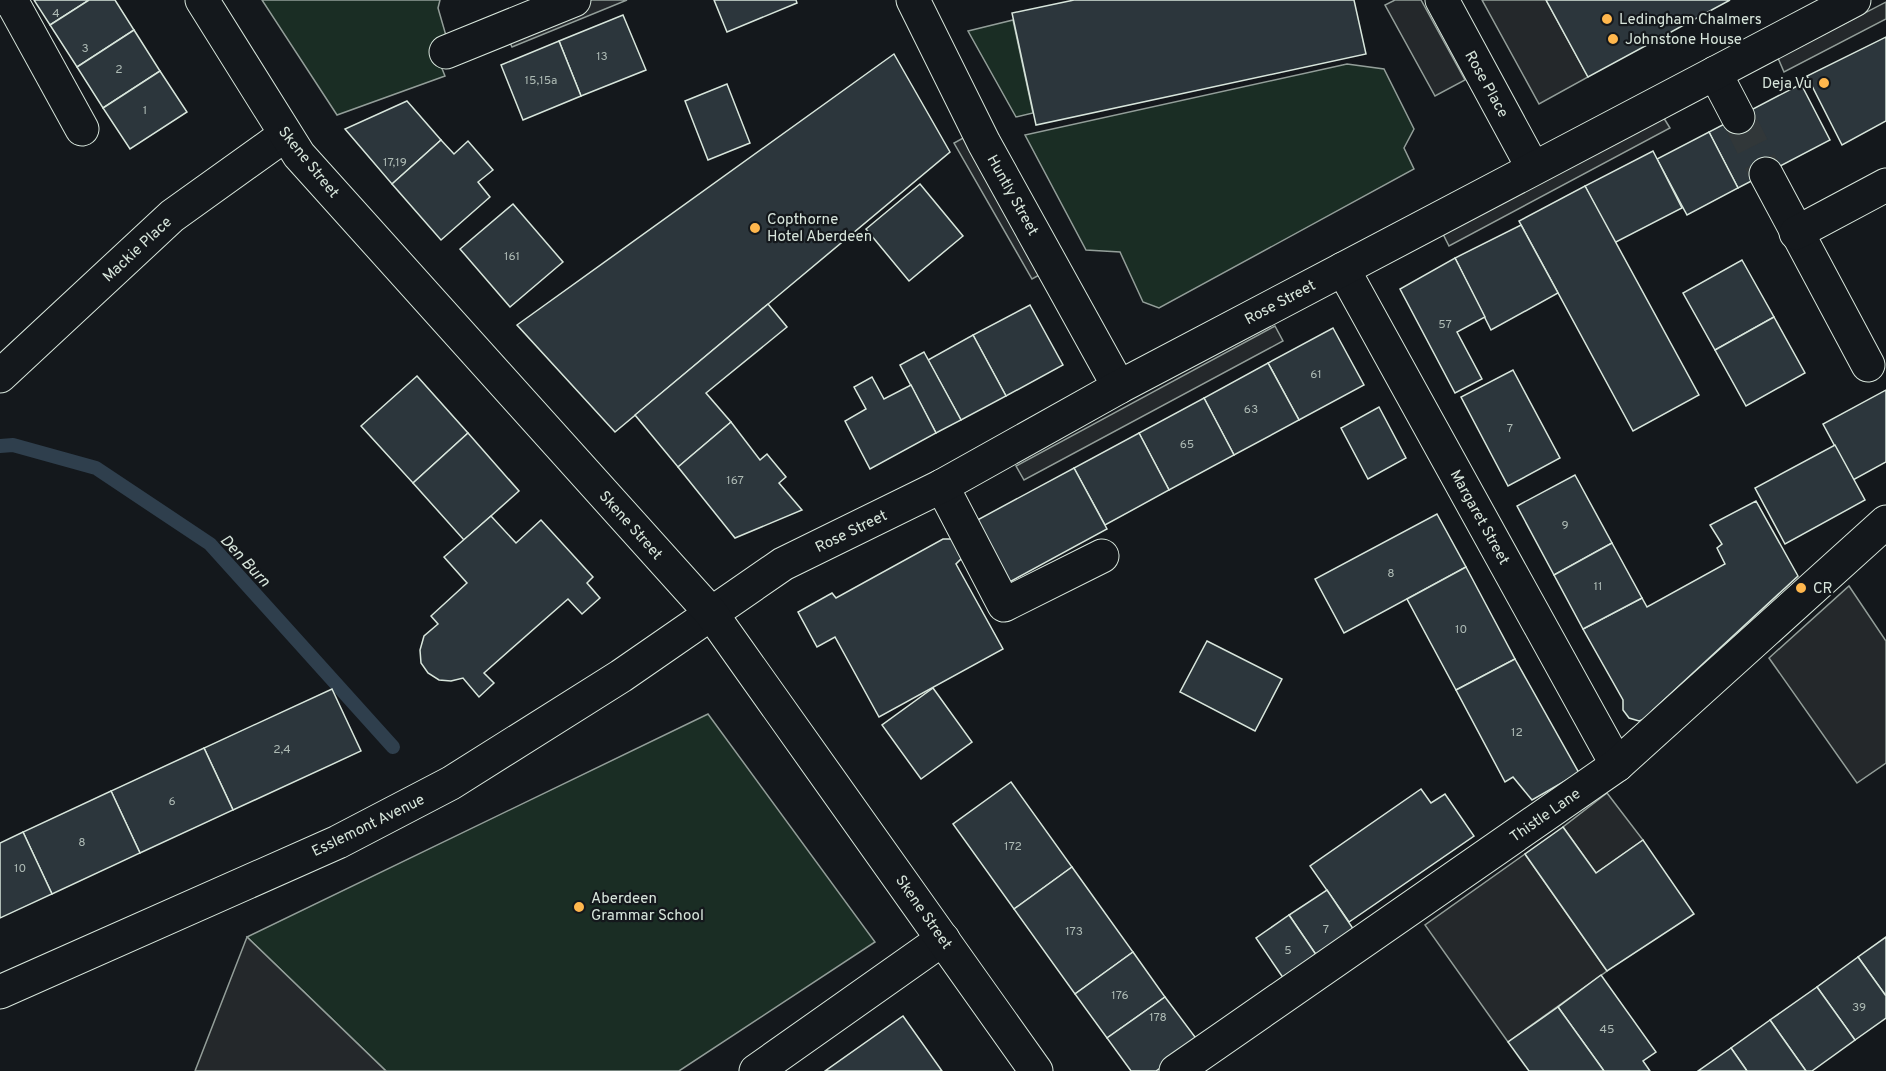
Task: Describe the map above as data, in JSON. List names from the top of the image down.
{
  "streets": {
    "street": [
      "Rose Place",
      "Skene Street",
      "Huntly Street",
      "Mackie Place",
      "Rose Street",
      "Margaret Street",
      "Thistle Lane",
      "Esslemont Avenue"
    ]
  },
  "crossings": [
    ["Rose Place", "Rose Street"],
    ["Skene Street", "Mackie Place"],
    ["Skene Street", "Rose Street"],
    ["Skene Street", "Esslemont Avenue"],
    ["Huntly Street", "Rose Street"],
    ["Rose Street", "Margaret Street"],
    ["Rose Street", "Esslemont Avenue"],
    ["Margaret Street", "Thistle Lane"]
  ],
  "water": ["Den Burn"],
  "places": [
    "Ledingham Chalmers",
    "Johnstone House",
    "Deja Vu",
    "Copthorne Hotel Aberdeen",
    "CR",
    "Aberdeen Grammar School"
  ],
  "house_numbers": [
    "4",
    "3",
    "13",
    "2",
    "15,15a",
    "1",
    "17,19",
    "161",
    "57",
    "61",
    "63",
    "7",
    "65",
    "167",
    "9",
    "8",
    "11",
    "10",
    "12",
    "2,4",
    "6",
    "8",
    "172",
    "10",
    "7",
    "173",
    "5",
    "176",
    "39",
    "178",
    "45"
  ]
}
